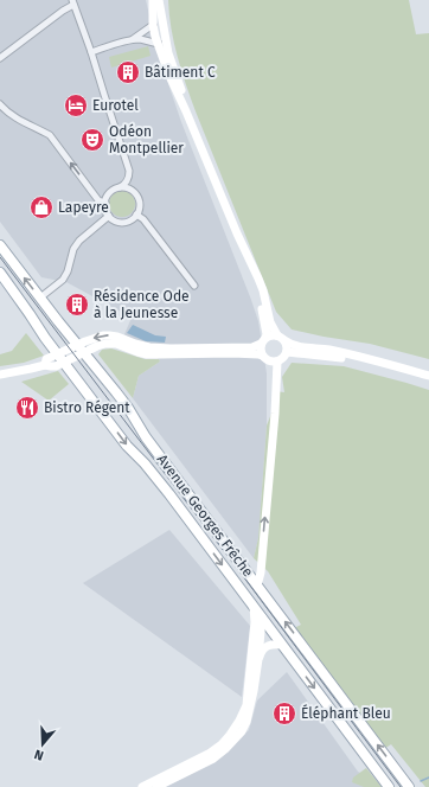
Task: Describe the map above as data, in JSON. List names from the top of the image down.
{
  "streets": {
    "main road": ["Avenue Georges Frêche"]
  },
  "places": {
    "building": ["Bâtiment C", "Résidence Ode à la Jeunesse", "Éléphant Bleu"],
    "hotel": ["Eurotel"],
    "theatre": ["Odéon Montpellier"],
    "shop": ["Lapeyre"],
    "restaurant": ["Bistro Régent"]
  },
  "north": "bottom"
}
